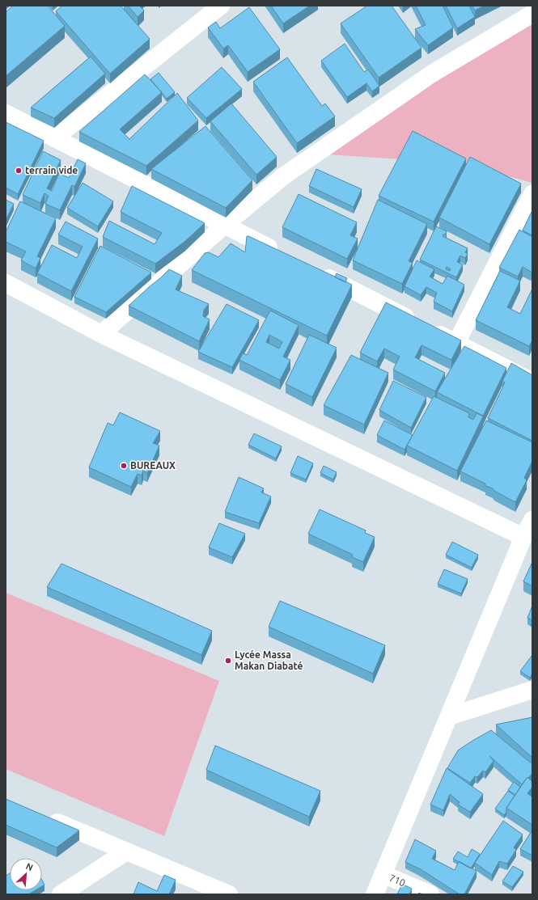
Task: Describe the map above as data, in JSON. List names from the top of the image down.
{
  "streets": {
    "street": ["710"]
  },
  "places": ["terrain vide", "BUREAUX", "Lycée Massa Makan Diabaté"],
  "north": "top right"
}
